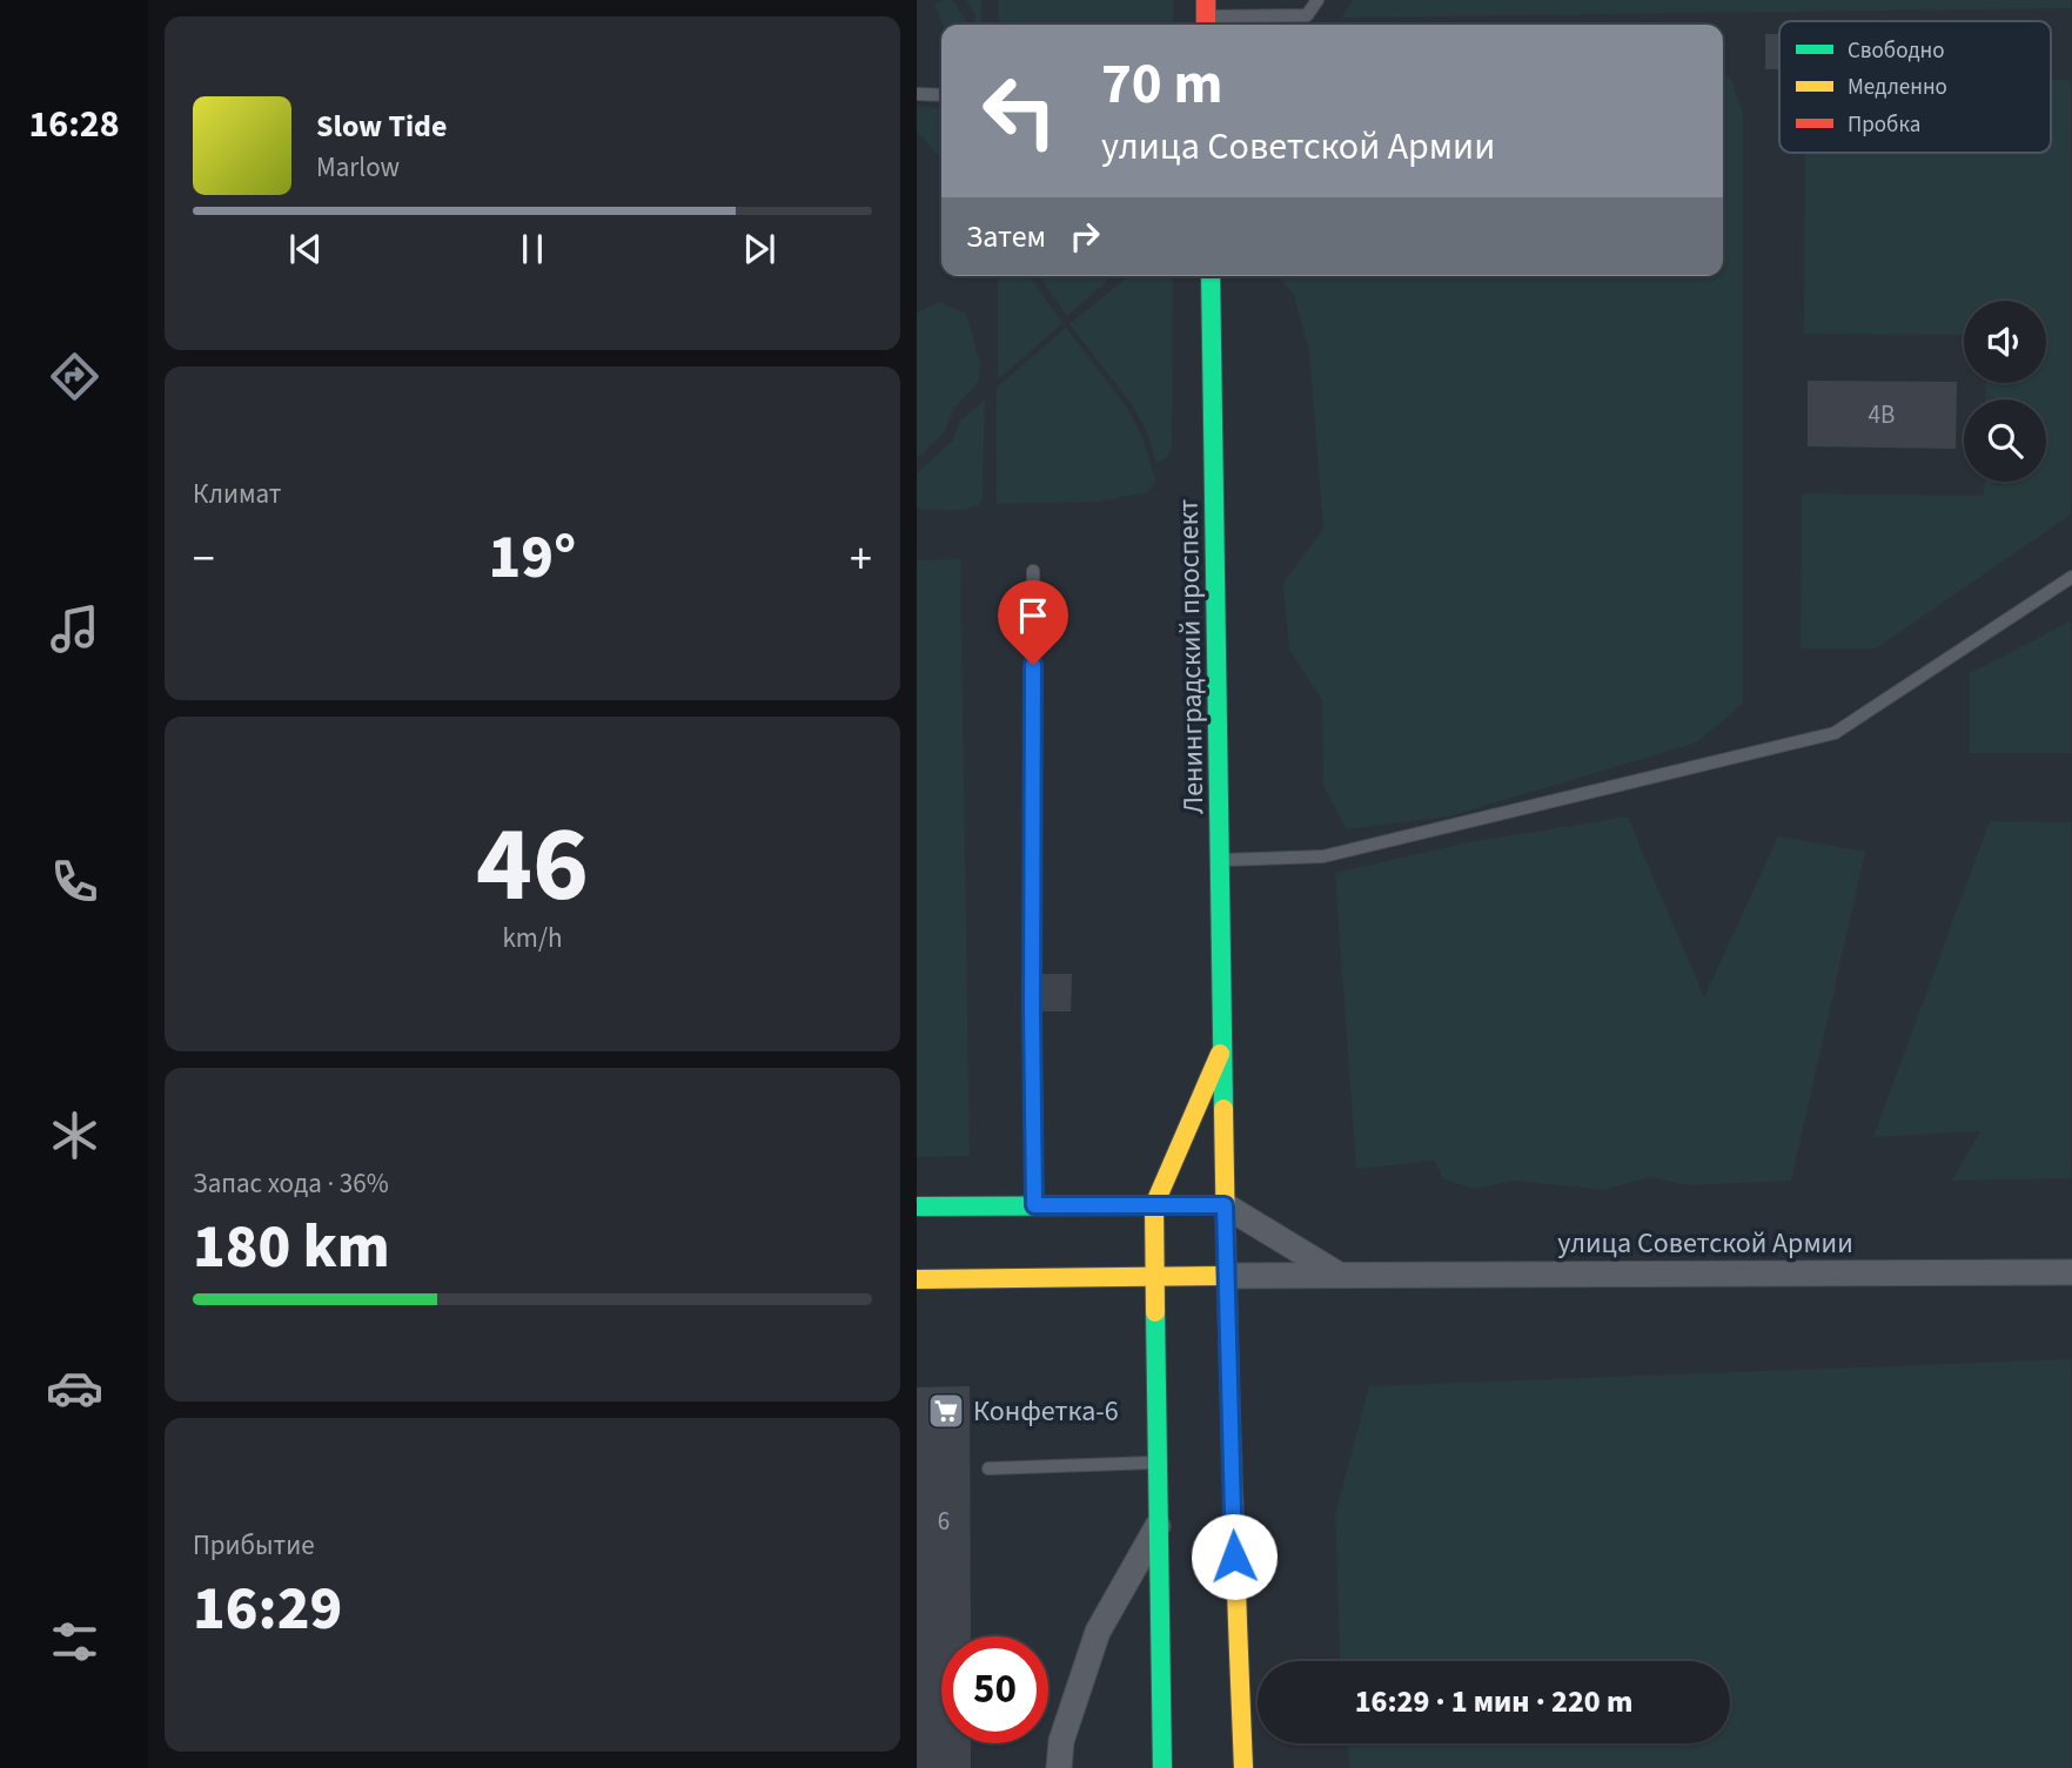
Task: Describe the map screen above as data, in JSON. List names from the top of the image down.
{
  "streets": {
    "main road": ["Ленинградский проспект", "улица Советской Армии"]
  },
  "crossings": [
    ["Ленинградский проспект", "улица Советской Армии"]
  ],
  "places": {
    "supermarket": ["Конфетка-6"]
  },
  "house_numbers": ["4В", "6"],
  "legend": ["Свободно", "Медленно", "Пробка"],
  "page": {
    "tabs": "16:28",
    "turn": ["70 m", "улица Советской Армии"],
    "song": ["Slow Tide", "Marlow"],
    "then": "Затем",
    "tile": [
      "Климат",
      ["46", "km/h"],
      ["Запас хода · 36%", "180 km"],
      ["Прибытие", "16:29"]
    ],
    "heat": ["−", "19°", "+"],
    "limit": "50",
    "trip": "16:29 · 1 мин · 220 m"
  }
}
